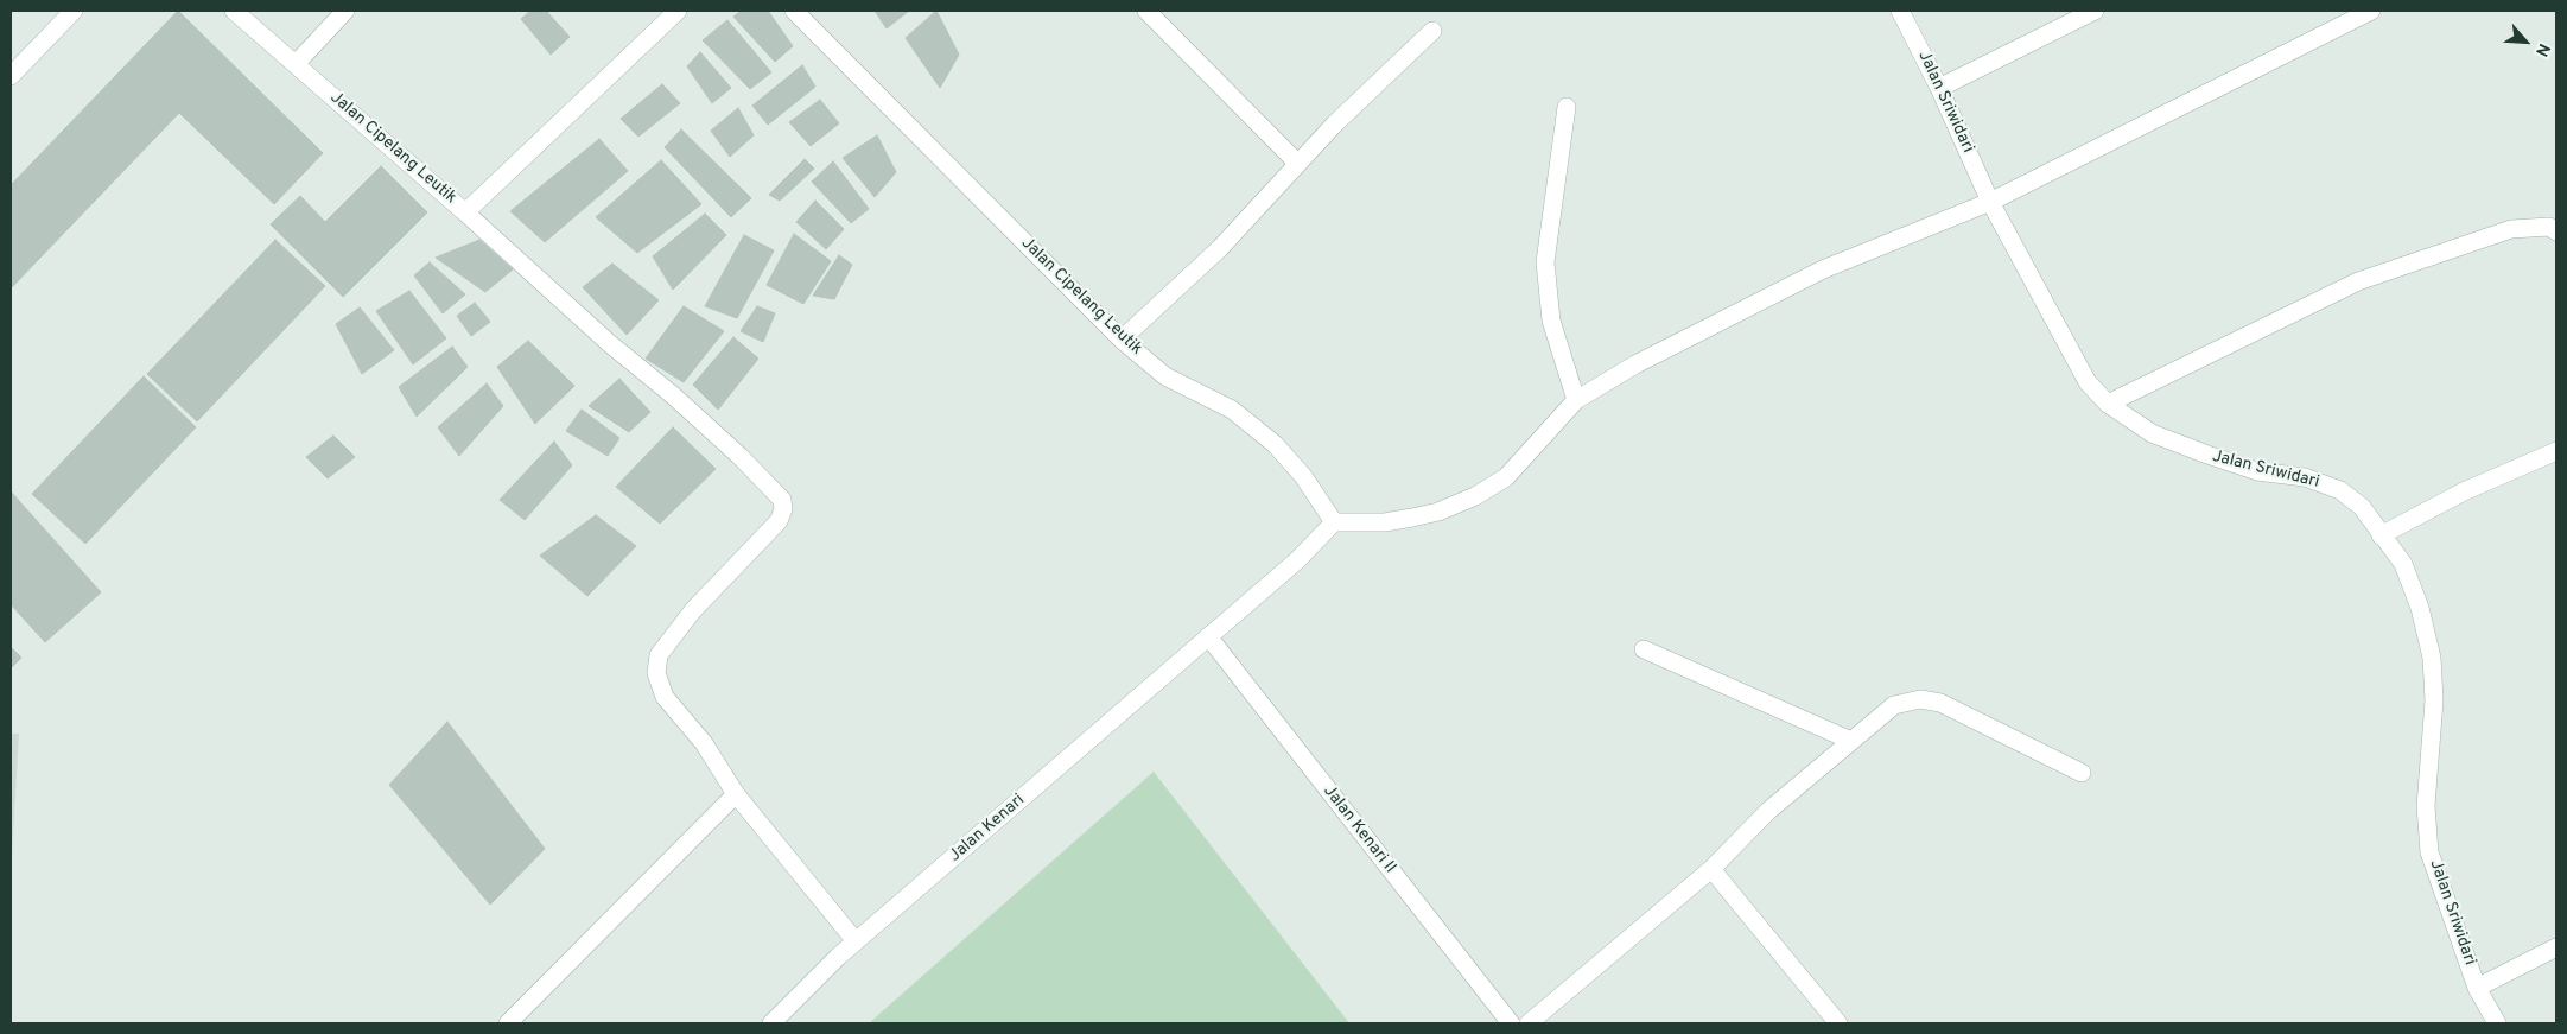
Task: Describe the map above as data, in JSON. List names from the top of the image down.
{
  "streets": {
    "street": [
      "Jalan Sriwidari",
      "Jalan Cipelang Leutik",
      "Jalan Kenari",
      "Jalan Kenari II"
    ]
  },
  "crossings": [
    ["Jalan Kenari", "Jalan Kenari II"]
  ],
  "north": "bottom right"
}
